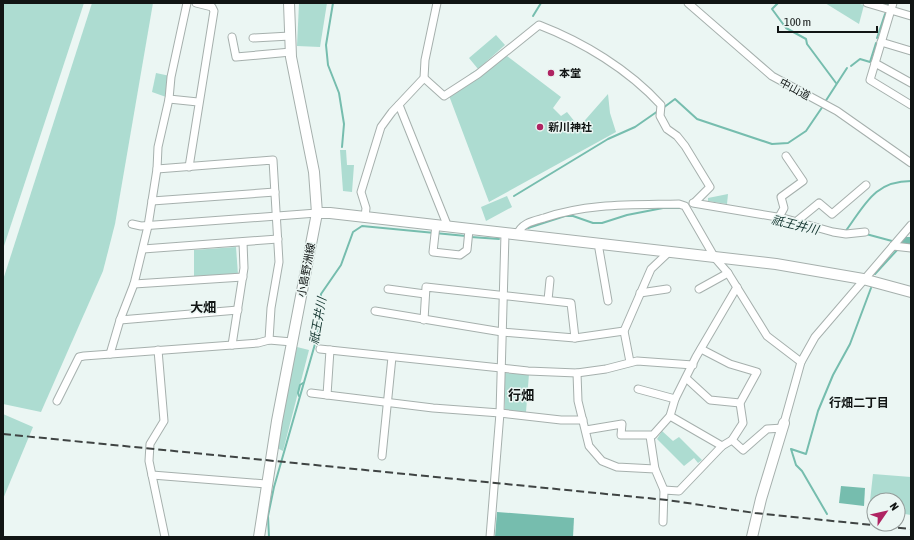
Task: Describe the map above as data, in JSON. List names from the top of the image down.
{
  "streets": {
    "street": ["中山道", "小島野洲線"]
  },
  "districts": ["大畑", "行畑", "行畑二丁目"],
  "water": ["祇王井川"],
  "places": ["本堂", "新川神社"],
  "scale_bar": "100 m",
  "north": "top right"
}
